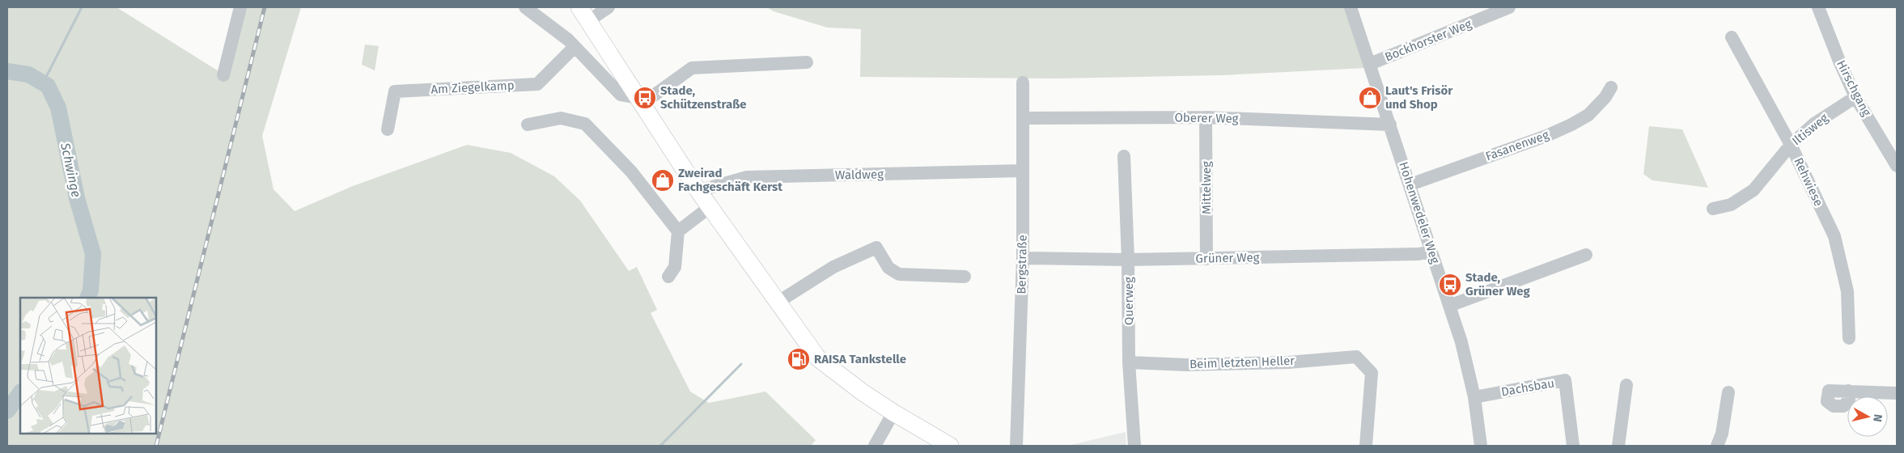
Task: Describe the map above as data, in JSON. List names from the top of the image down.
{
  "streets": {
    "street": [
      "Bockhorster Weg",
      "Am Ziegelkamp",
      "Hirschgang",
      "Oberer Weg",
      "Iltisweg",
      "Fasanenweg",
      "Waldweg",
      "Rehwiese",
      "Mittelweg",
      "Hohenwedeler Weg",
      "Grüner Weg",
      "Bergstraße",
      "Querweg",
      "Beim letzten Heller",
      "Dachsbau"
    ]
  },
  "crossings": [
    ["Bockhorster Weg", "Hohenwedeler Weg"],
    ["Hirschgang", "Iltisweg"],
    ["Oberer Weg", "Mittelweg"],
    ["Oberer Weg", "Hohenwedeler Weg"],
    ["Oberer Weg", "Bergstraße"],
    ["Iltisweg", "Rehwiese"],
    ["Fasanenweg", "Hohenwedeler Weg"],
    ["Waldweg", "Bergstraße"],
    ["Mittelweg", "Grüner Weg"],
    ["Hohenwedeler Weg", "Grüner Weg"],
    ["Hohenwedeler Weg", "Dachsbau"],
    ["Grüner Weg", "Bergstraße"],
    ["Grüner Weg", "Querweg"],
    ["Querweg", "Beim letzten Heller"]
  ],
  "water": ["Schwinge"],
  "places": {
    "bus stop": ["Stade, Schützenstraße", "Stade, Grüner Weg"],
    "shop": ["Laut's Frisör und Shop", "Zweirad Fachgeschäft Kerst"],
    "fuel station": ["RAISA Tankstelle"]
  },
  "north": "right"
}
